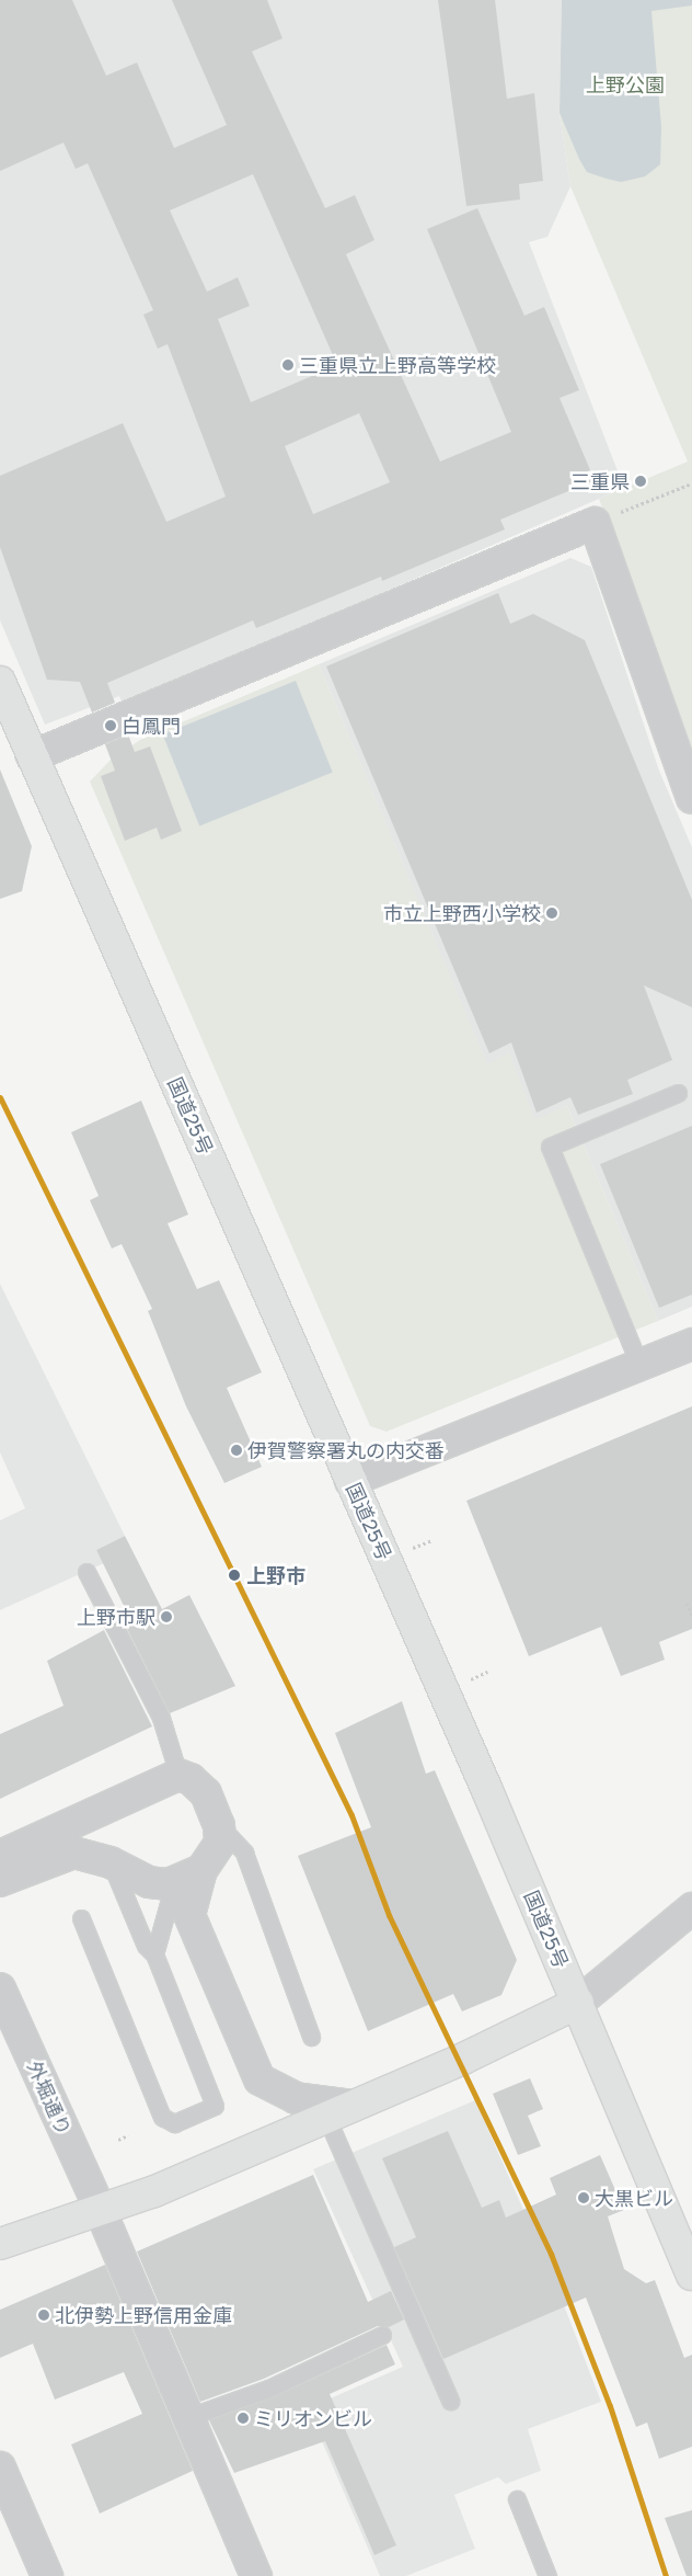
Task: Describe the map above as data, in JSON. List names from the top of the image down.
{
  "streets": {
    "main road": ["国道25号"],
    "street": ["外堀通り"]
  },
  "parks": ["上野公園"],
  "places": [
    "三重県立上野高等学校",
    "三重県",
    "白鳳門",
    "市立上野西小学校",
    "伊賀警察署丸の内交番",
    "上野市",
    "上野市駅",
    "大黒ビル",
    "北伊勢上野信用金庫",
    "ミリオンビル"
  ]
}
